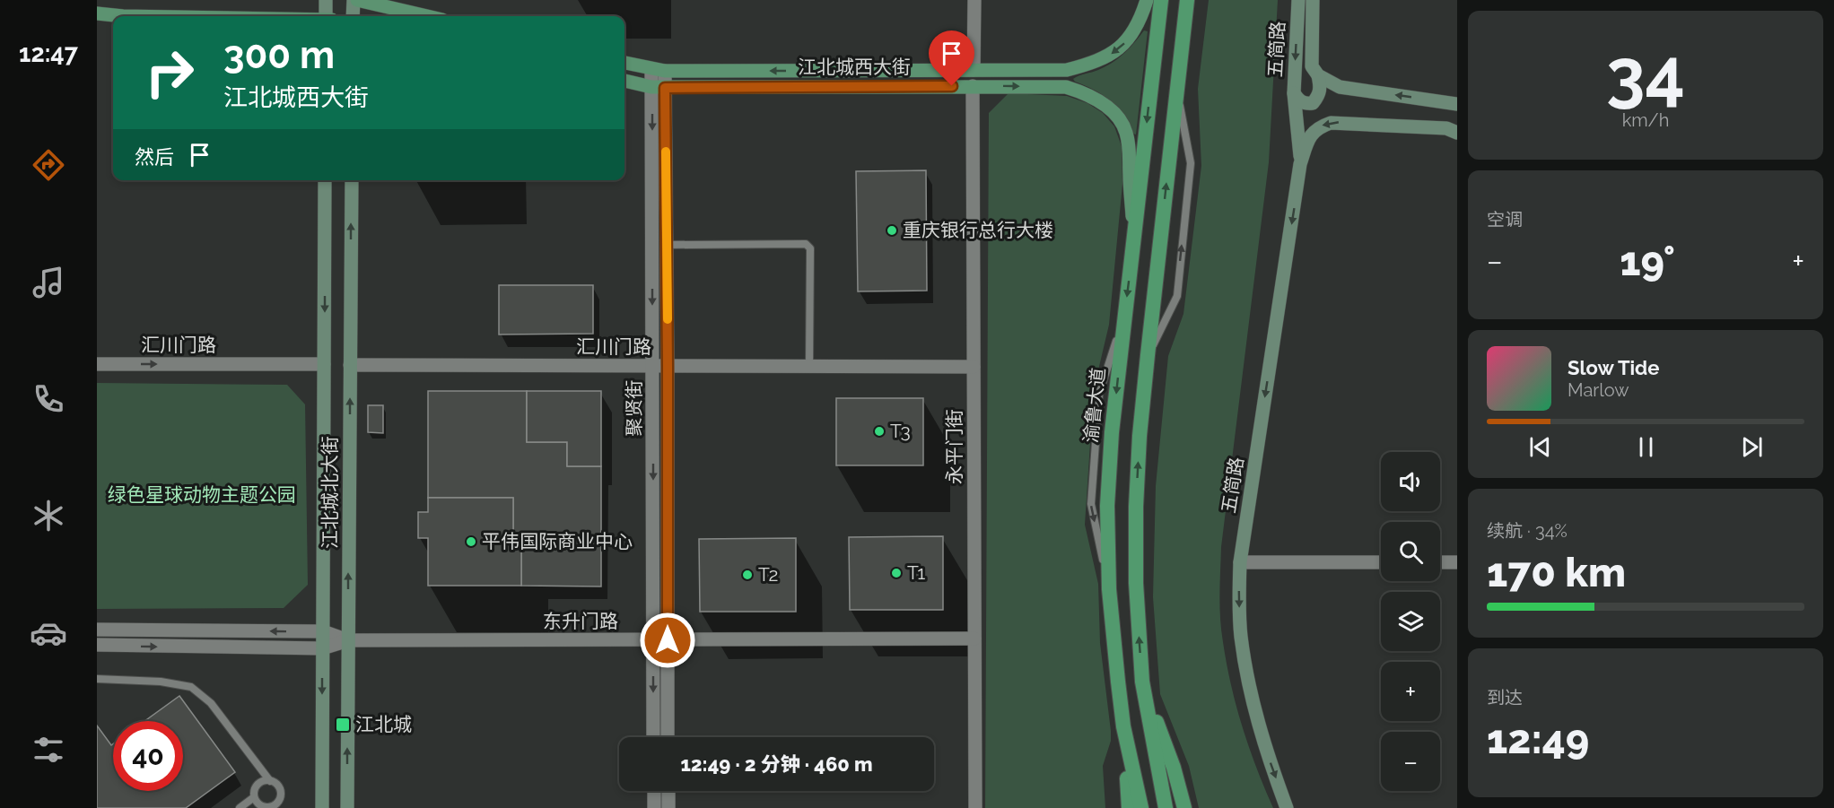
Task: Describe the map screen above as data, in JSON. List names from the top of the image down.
{
  "streets": {
    "highway": ["渝鲁大道"],
    "main road": ["五简路", "江北城西大街", "江北城北大街"],
    "street": [
      "汇川门路",
      "聚贤街",
      "永平门街",
      "东升门路"
    ]
  },
  "crossings": [
    ["江北城西大街", "渝鲁大道"],
    ["江北城西大街", "聚贤街"],
    ["江北城西大街", "永平门街"],
    ["汇川门路", "聚贤街"],
    ["汇川门路", "永平门街"],
    ["汇川门路", "江北城北大街"],
    ["聚贤街", "东升门路"],
    ["永平门街", "东升门路"],
    ["江北城北大街", "东升门路"]
  ],
  "one_way": ["五简路"],
  "parks": ["绿色星球动物主题公园"],
  "places": {
    "other": [
      "重庆银行总行大楼",
      "T3",
      "平伟国际商业中心",
      "T1",
      "T2"
    ],
    "transit": ["江北城"]
  },
  "page": {
    "tabs": "12:47",
    "tile": [
      ["34", "km/h"],
      "空调",
      ["续航 · 34%", "170 km"],
      ["到达", "12:49"]
    ],
    "turn": ["300 m", "江北城西大街"],
    "then": "然后",
    "heat": ["−", "19°", "+"],
    "song": ["Slow Tide", "Marlow"],
    "map_buttons": ["+", "−"],
    "limit": "40",
    "trip": "12:49 · 2 分钟 · 460 m"
  }
}
